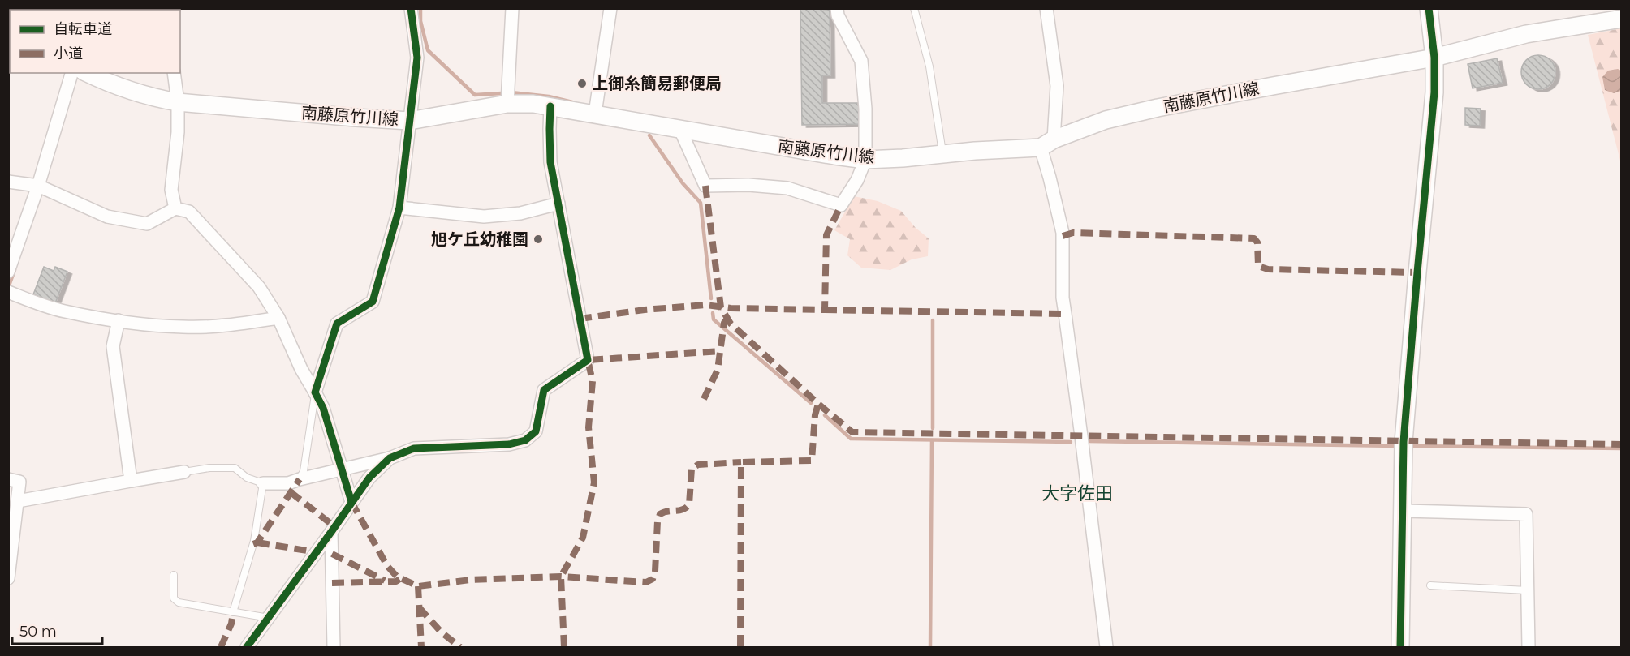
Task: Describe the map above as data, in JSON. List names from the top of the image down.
{
  "streets": {
    "main road": ["南藤原竹川線"]
  },
  "districts": ["大字佐田"],
  "places": ["上御糸簡易郵便局", "旭ケ丘幼稚園"],
  "legend": ["自転車道", "小道"],
  "scale_bar": "50 m"
}
